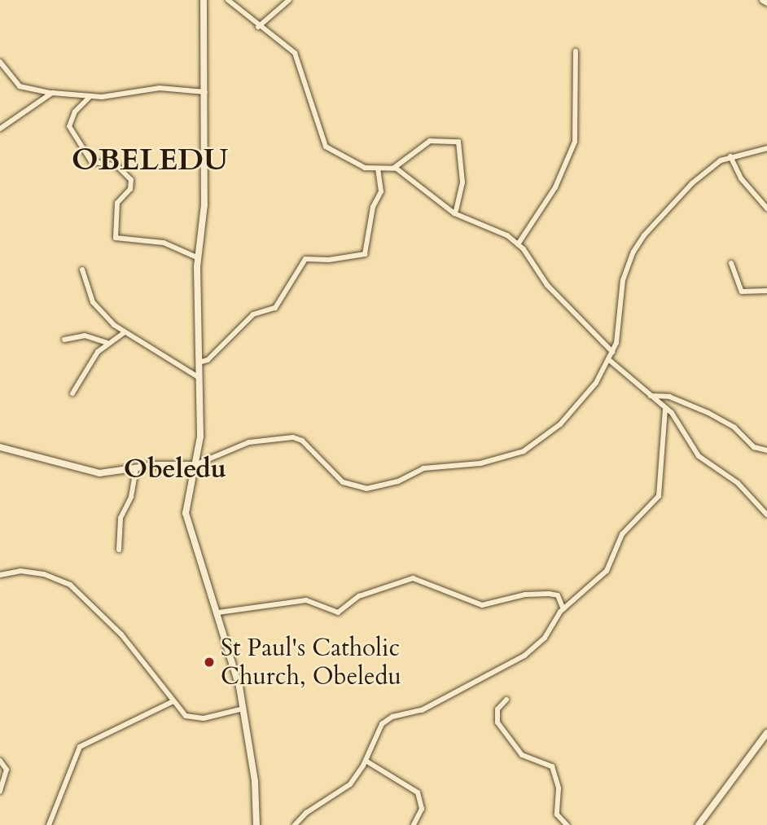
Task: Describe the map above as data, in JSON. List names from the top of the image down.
{
  "districts": ["OBELEDU", "Obeledu"],
  "places": ["St Paul's Catholic Church, Obeledu"]
}
